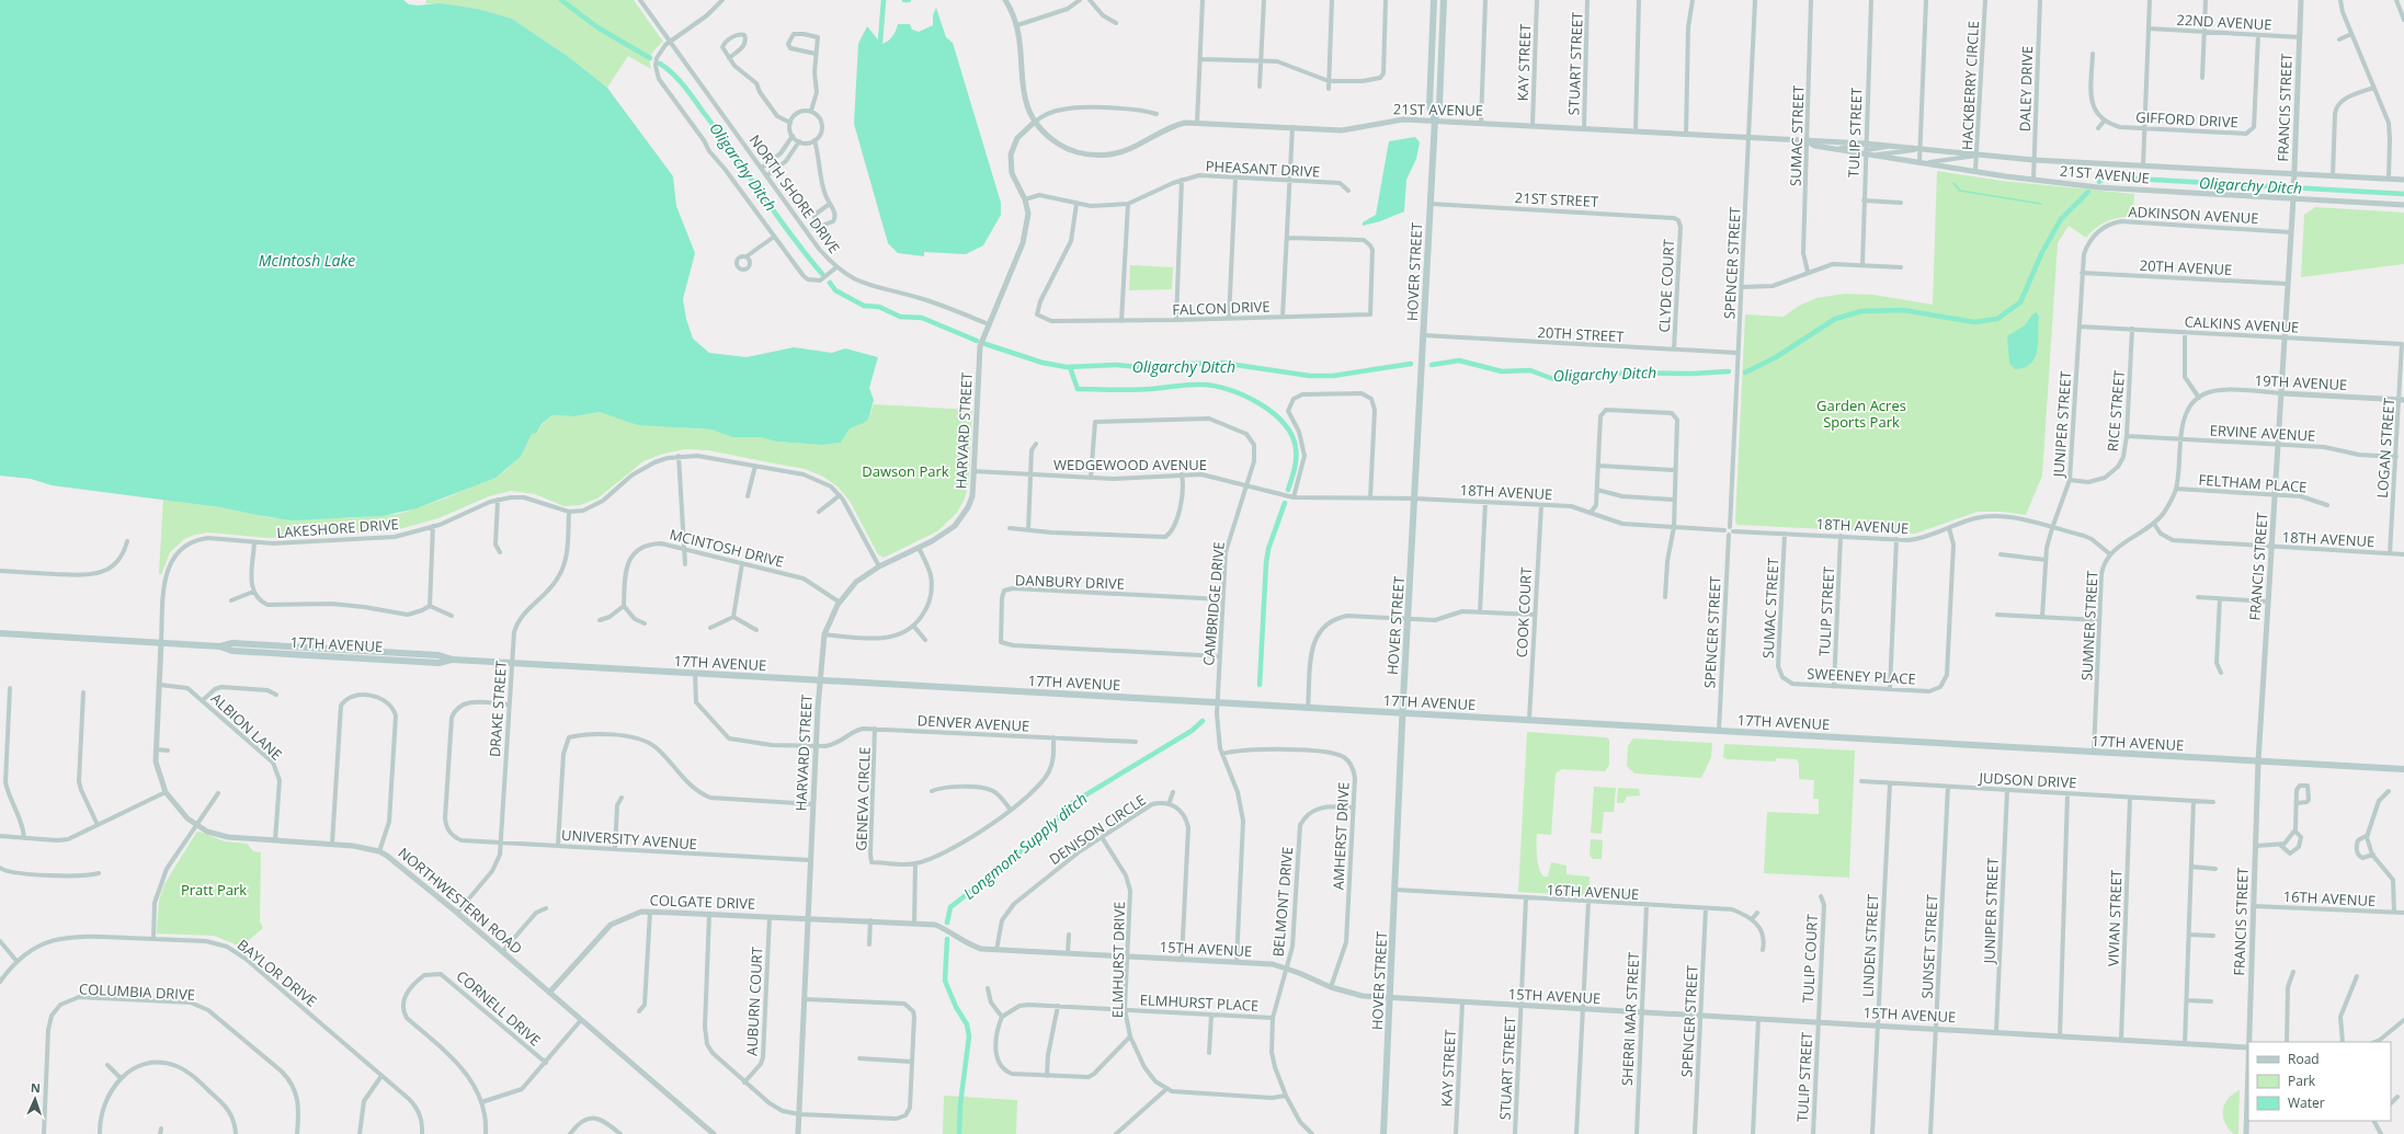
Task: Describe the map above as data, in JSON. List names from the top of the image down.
{
  "streets": {
    "main road": ["HOVER STREET", "17TH AVENUE"],
    "street": [
      "22ND AVENUE",
      "KAY STREET",
      "STUART STREET",
      "HACKBERRY CIRCLE",
      "DALEY DRIVE",
      "FRANCIS STREET",
      "21ST AVENUE",
      "GIFFORD DRIVE",
      "TULIP STREET",
      "SUMAC STREET",
      "PHEASANT DRIVE",
      "NORTH SHORE DRIVE",
      "21ST STREET",
      "ADKINSON AVENUE",
      "SPENCER STREET",
      "20TH AVENUE",
      "CLYDE COURT",
      "FALCON DRIVE",
      "CALKINS AVENUE",
      "20TH STREET",
      "19TH AVENUE",
      "RICE STREET",
      "JUNIPER STREET",
      "HARVARD STREET",
      "ERVINE AVENUE",
      "LOGAN STREET",
      "WEDGEWOOD AVENUE",
      "FELTHAM PLACE",
      "18TH AVENUE",
      "LAKESHORE DRIVE",
      "MCINTOSH DRIVE",
      "DANBURY DRIVE",
      "CAMBRIDGE DRIVE",
      "COOK COURT",
      "SUMNER STREET",
      "SWEENEY PLACE",
      "DRAKE STREET",
      "DENVER AVENUE",
      "ALBION LANE",
      "JUDSON DRIVE",
      "GENEVA CIRCLE",
      "DENISON CIRCLE",
      "AMHERST DRIVE",
      "UNIVERSITY AVENUE",
      "16TH AVENUE",
      "NORTHWESTERN ROAD",
      "COLGATE DRIVE",
      "BELMONT DRIVE",
      "VIVIAN STREET",
      "LINDEN STREET",
      "SUNSET STREET",
      "15TH AVENUE",
      "TULIP COURT",
      "ELMHURST DRIVE",
      "BAYLOR DRIVE",
      "COLUMBIA DRIVE",
      "AUBURN COURT",
      "ELMHURST PLACE",
      "CORNELL DRIVE",
      "SHERRI MAR STREET"
    ]
  },
  "crossings": [
    ["22ND AVENUE", "FRANCIS STREET"],
    ["22ND AVENUE", "GIFFORD DRIVE"],
    ["KAY STREET", "21ST AVENUE"],
    ["KAY STREET", "15TH AVENUE"],
    ["STUART STREET", "21ST AVENUE"],
    ["STUART STREET", "16TH AVENUE"],
    ["STUART STREET", "15TH AVENUE"],
    ["HACKBERRY CIRCLE", "21ST AVENUE"],
    ["DALEY DRIVE", "21ST AVENUE"],
    ["FRANCIS STREET", "21ST AVENUE"],
    ["FRANCIS STREET", "ADKINSON AVENUE"],
    ["FRANCIS STREET", "20TH AVENUE"],
    ["FRANCIS STREET", "CALKINS AVENUE"],
    ["FRANCIS STREET", "19TH AVENUE"],
    ["FRANCIS STREET", "ERVINE AVENUE"],
    ["FRANCIS STREET", "FELTHAM PLACE"],
    ["FRANCIS STREET", "18TH AVENUE"],
    ["FRANCIS STREET", "17TH AVENUE"],
    ["FRANCIS STREET", "16TH AVENUE"],
    ["21ST AVENUE", "TULIP STREET"],
    ["21ST AVENUE", "SUMAC STREET"],
    ["21ST AVENUE", "SPENCER STREET"],
    ["21ST AVENUE", "HOVER STREET"],
    ["21ST AVENUE", "HARVARD STREET"],
    ["TULIP STREET", "18TH AVENUE"],
    ["TULIP STREET", "SWEENEY PLACE"],
    ["TULIP STREET", "15TH AVENUE"],
    ["TULIP STREET", "TULIP COURT"],
    ["SUMAC STREET", "18TH AVENUE"],
    ["SUMAC STREET", "SWEENEY PLACE"],
    ["PHEASANT DRIVE", "FALCON DRIVE"],
    ["PHEASANT DRIVE", "HARVARD STREET"],
    ["NORTH SHORE DRIVE", "HARVARD STREET"],
    ["21ST STREET", "HOVER STREET"],
    ["21ST STREET", "CLYDE COURT"],
    ["ADKINSON AVENUE", "JUNIPER STREET"],
    ["SPENCER STREET", "20TH STREET"],
    ["SPENCER STREET", "17TH AVENUE"],
    ["SPENCER STREET", "16TH AVENUE"],
    ["SPENCER STREET", "15TH AVENUE"],
    ["20TH AVENUE", "JUNIPER STREET"],
    ["HOVER STREET", "20TH STREET"],
    ["HOVER STREET", "WEDGEWOOD AVENUE"],
    ["HOVER STREET", "18TH AVENUE"],
    ["HOVER STREET", "17TH AVENUE"],
    ["HOVER STREET", "16TH AVENUE"],
    ["HOVER STREET", "15TH AVENUE"],
    ["CLYDE COURT", "20TH STREET"],
    ["CALKINS AVENUE", "RICE STREET"],
    ["CALKINS AVENUE", "JUNIPER STREET"],
    ["CALKINS AVENUE", "LOGAN STREET"],
    ["19TH AVENUE", "LOGAN STREET"],
    ["19TH AVENUE", "SUMNER STREET"],
    ["RICE STREET", "JUNIPER STREET"],
    ["RICE STREET", "ERVINE AVENUE"],
    ["JUNIPER STREET", "18TH AVENUE"],
    ["JUNIPER STREET", "JUDSON DRIVE"],
    ["JUNIPER STREET", "15TH AVENUE"],
    ["HARVARD STREET", "WEDGEWOOD AVENUE"],
    ["HARVARD STREET", "MCINTOSH DRIVE"],
    ["HARVARD STREET", "17TH AVENUE"],
    ["HARVARD STREET", "DENVER AVENUE"],
    ["HARVARD STREET", "UNIVERSITY AVENUE"],
    ["HARVARD STREET", "COLGATE DRIVE"],
    ["HARVARD STREET", "15TH AVENUE"],
    ["ERVINE AVENUE", "LOGAN STREET"],
    ["ERVINE AVENUE", "SUMNER STREET"],
    ["LOGAN STREET", "18TH AVENUE"],
    ["WEDGEWOOD AVENUE", "18TH AVENUE"],
    ["WEDGEWOOD AVENUE", "CAMBRIDGE DRIVE"],
    ["FELTHAM PLACE", "SUMNER STREET"],
    ["18TH AVENUE", "COOK COURT"],
    ["18TH AVENUE", "SUMNER STREET"],
    ["18TH AVENUE", "SWEENEY PLACE"],
    ["LAKESHORE DRIVE", "17TH AVENUE"],
    ["LAKESHORE DRIVE", "DRAKE STREET"],
    ["LAKESHORE DRIVE", "NORTHWESTERN ROAD"],
    ["DANBURY DRIVE", "CAMBRIDGE DRIVE"],
    ["CAMBRIDGE DRIVE", "17TH AVENUE"],
    ["CAMBRIDGE DRIVE", "AMHERST DRIVE"],
    ["CAMBRIDGE DRIVE", "15TH AVENUE"],
    ["COOK COURT", "17TH AVENUE"],
    ["SUMNER STREET", "17TH AVENUE"],
    ["17TH AVENUE", "DRAKE STREET"],
    ["17TH AVENUE", "DENVER AVENUE"],
    ["17TH AVENUE", "NORTHWESTERN ROAD"],
    ["DRAKE STREET", "UNIVERSITY AVENUE"],
    ["DRAKE STREET", "NORTHWESTERN ROAD"],
    ["DENVER AVENUE", "GENEVA CIRCLE"],
    ["ALBION LANE", "NORTHWESTERN ROAD"],
    ["JUDSON DRIVE", "VIVIAN STREET"],
    ["JUDSON DRIVE", "LINDEN STREET"],
    ["JUDSON DRIVE", "SUNSET STREET"],
    ["DENISON CIRCLE", "15TH AVENUE"],
    ["DENISON CIRCLE", "ELMHURST DRIVE"],
    ["AMHERST DRIVE", "BELMONT DRIVE"],
    ["AMHERST DRIVE", "15TH AVENUE"],
    ["16TH AVENUE", "SHERRI MAR STREET"],
    ["NORTHWESTERN ROAD", "COLGATE DRIVE"],
    ["COLGATE DRIVE", "15TH AVENUE"],
    ["COLGATE DRIVE", "AUBURN COURT"],
    ["BELMONT DRIVE", "15TH AVENUE"],
    ["BELMONT DRIVE", "ELMHURST PLACE"],
    ["VIVIAN STREET", "15TH AVENUE"],
    ["LINDEN STREET", "15TH AVENUE"],
    ["SUNSET STREET", "15TH AVENUE"],
    ["15TH AVENUE", "TULIP COURT"],
    ["15TH AVENUE", "ELMHURST DRIVE"],
    ["15TH AVENUE", "SHERRI MAR STREET"],
    ["ELMHURST DRIVE", "ELMHURST PLACE"]
  ],
  "water": ["Oligarchy Ditch", "McIntosh Lake", "Longmont Supply ditch"],
  "parks": ["Garden Acres Sports Park", "Dawson Park", "Pratt Park"],
  "legend": ["Road", "Park", "Water"],
  "north": "top"
}
